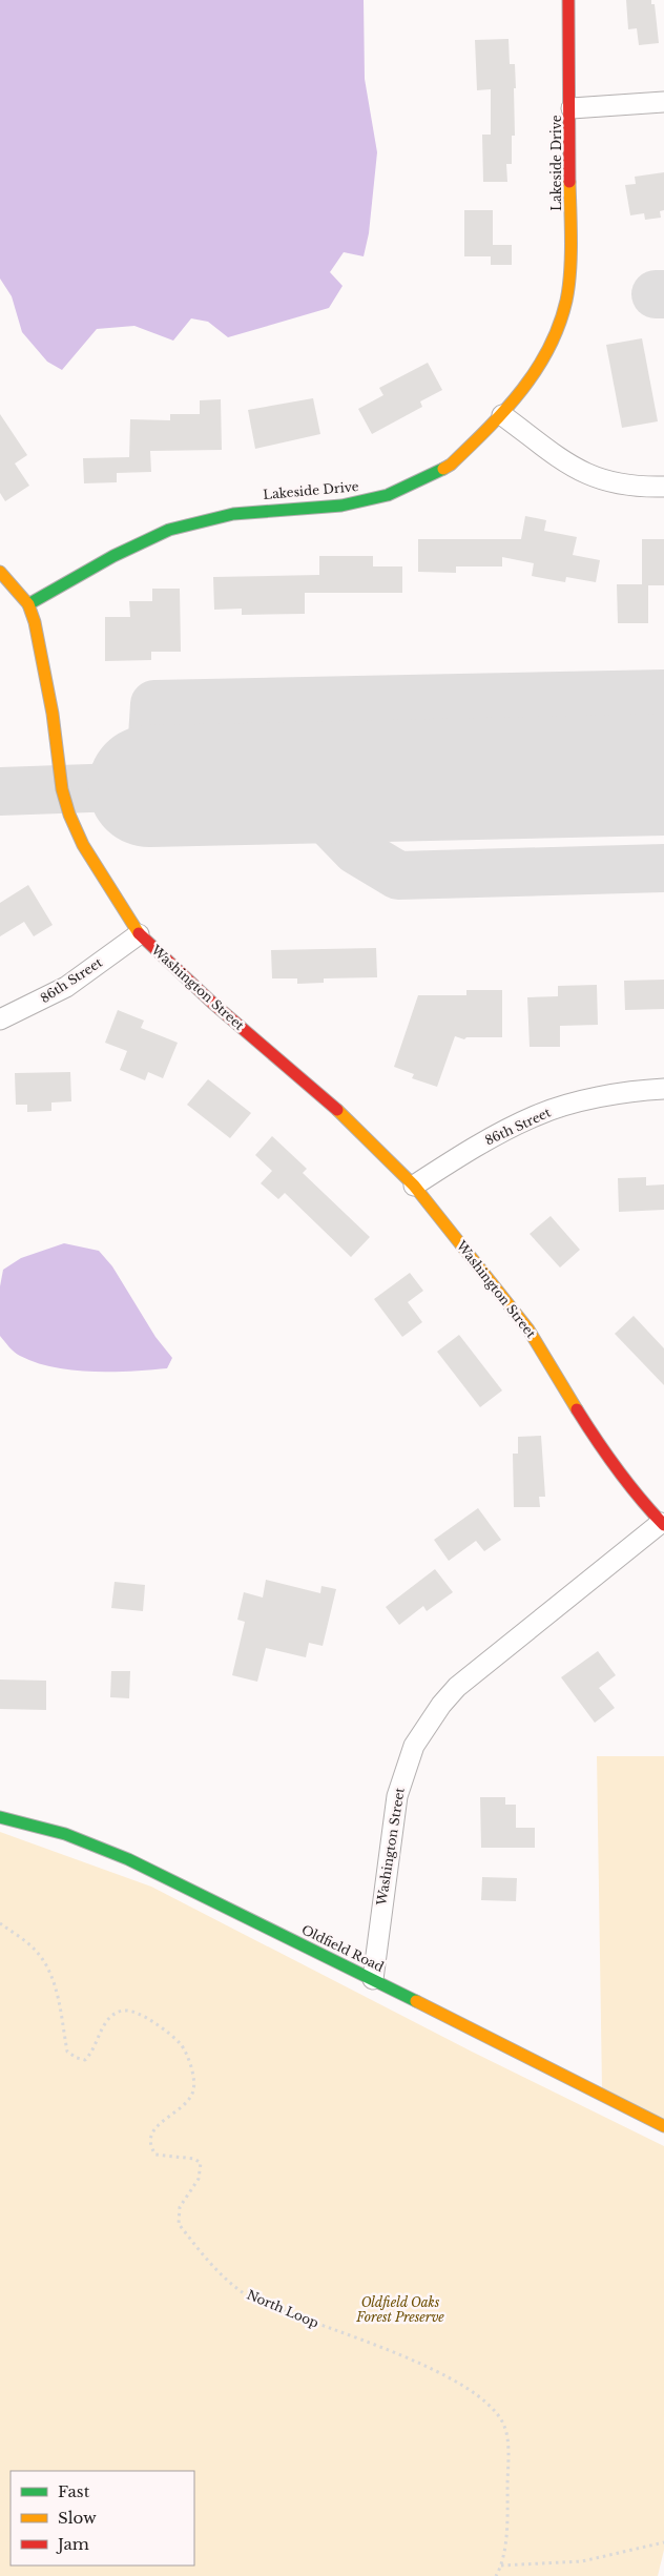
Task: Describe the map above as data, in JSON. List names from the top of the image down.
{
  "streets": {
    "street": [
      "Lakeside Drive",
      "86th Street",
      "Washington Street",
      "Oldfield Road"
    ],
    "path": ["North Loop"]
  },
  "crossings": [
    ["Lakeside Drive", "Washington Street"],
    ["86th Street", "Washington Street"],
    ["Washington Street", "Oldfield Road"]
  ],
  "parks": ["Oldfield Oaks Forest Preserve"],
  "legend": ["Fast", "Slow", "Jam"]
}
